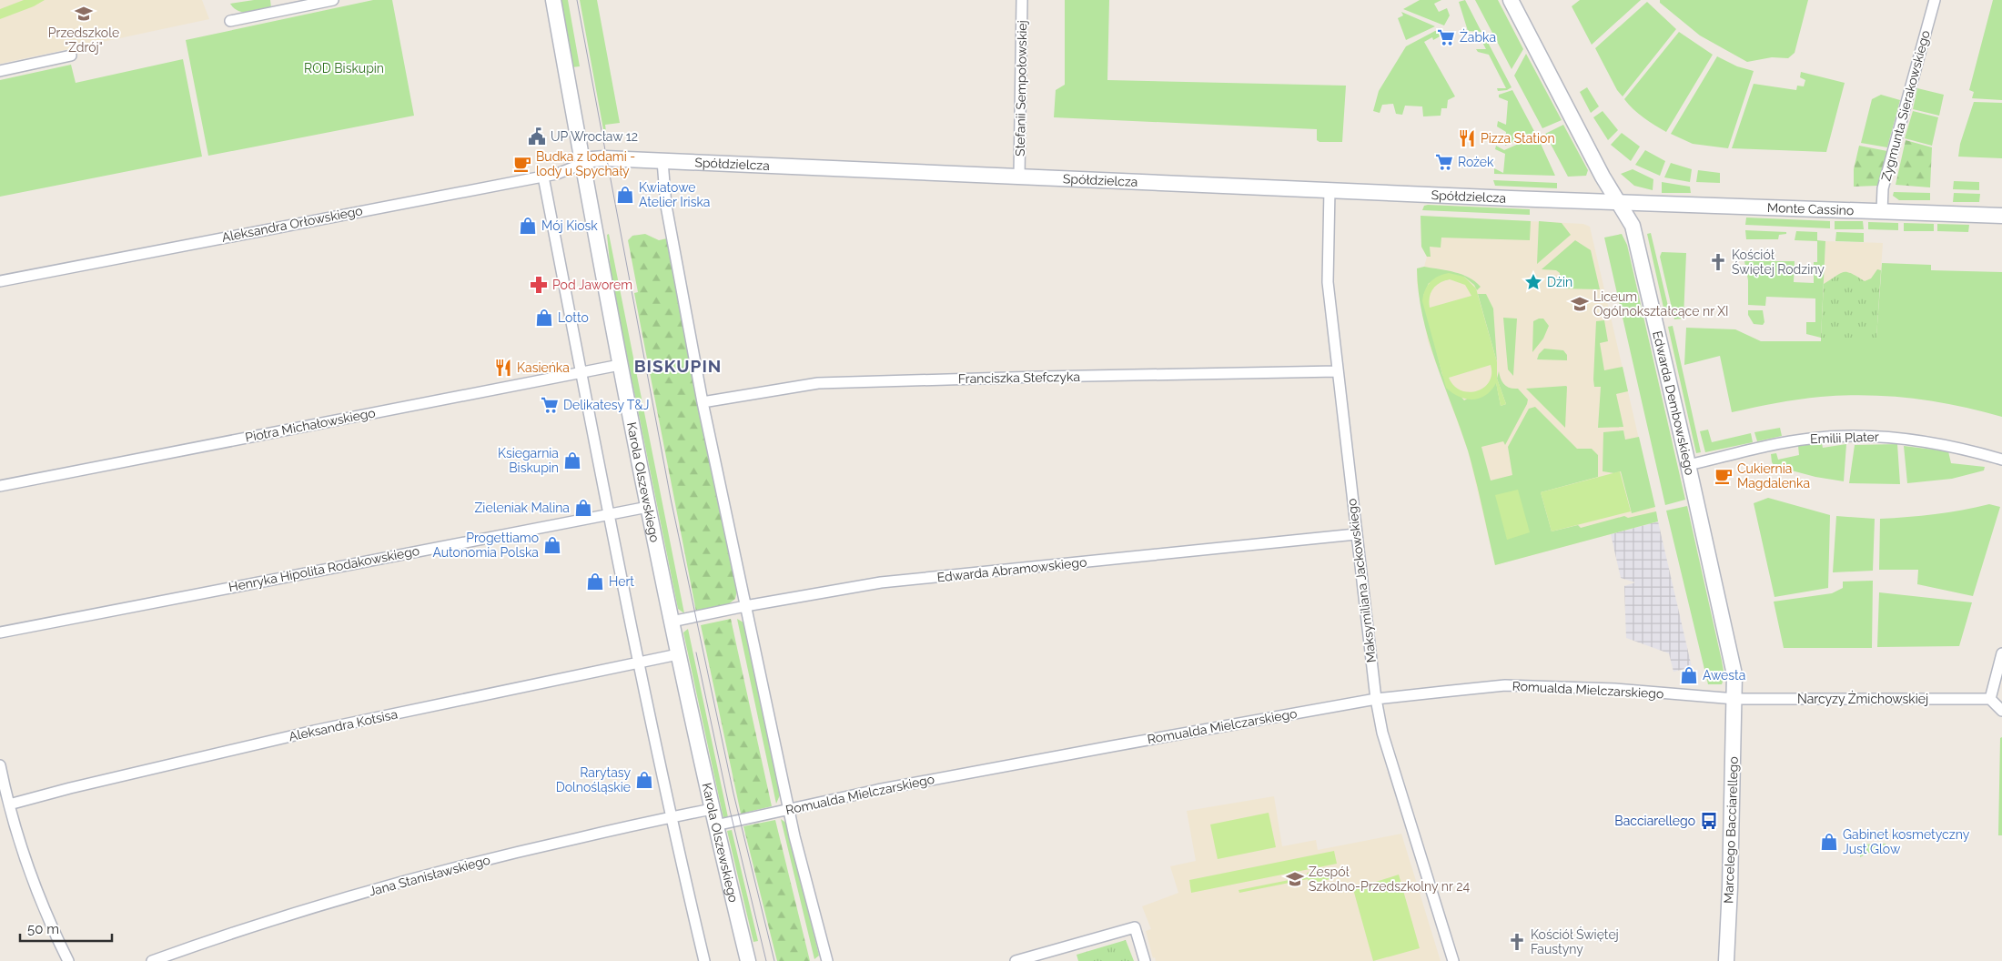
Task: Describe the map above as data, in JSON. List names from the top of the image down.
{
  "streets": {
    "street": [
      "Stefanii Sempołowskiej",
      "Zygmunta Sierakowskiego",
      "Spółdzielcza",
      "Monte Cassino",
      "Aleksandra Orłowskiego",
      "Franciszka Stefczyka",
      "Edwarda Dembowskiego",
      "Piotra Michałowskiego",
      "Emilii Plater",
      "Karola Olszewskiego",
      "Henryka Hipolita Rodakowskiego",
      "Edwarda Abramowskiego",
      "Maksymiliana Jackowskiego",
      "Romualda Mielczarskiego",
      "Narcyzy Żmichowskiej",
      "Aleksandra Kotsisa",
      "Marcelego Bacciarellego",
      "Jana Stanisławskiego"
    ]
  },
  "crossings": [
    ["Stefanii Sempołowskiej", "Spółdzielcza"],
    ["Zygmunta Sierakowskiego", "Monte Cassino"],
    ["Spółdzielcza", "Monte Cassino"],
    ["Spółdzielcza", "Aleksandra Orłowskiego"],
    ["Spółdzielcza", "Edwarda Dembowskiego"],
    ["Spółdzielcza", "Karola Olszewskiego"],
    ["Spółdzielcza", "Maksymiliana Jackowskiego"],
    ["Monte Cassino", "Edwarda Dembowskiego"],
    ["Aleksandra Orłowskiego", "Karola Olszewskiego"],
    ["Franciszka Stefczyka", "Maksymiliana Jackowskiego"],
    ["Edwarda Dembowskiego", "Emilii Plater"],
    ["Edwarda Dembowskiego", "Romualda Mielczarskiego"],
    ["Edwarda Dembowskiego", "Narcyzy Żmichowskiej"],
    ["Edwarda Dembowskiego", "Marcelego Bacciarellego"],
    ["Piotra Michałowskiego", "Karola Olszewskiego"],
    ["Karola Olszewskiego", "Henryka Hipolita Rodakowskiego"],
    ["Karola Olszewskiego", "Edwarda Abramowskiego"],
    ["Karola Olszewskiego", "Romualda Mielczarskiego"],
    ["Karola Olszewskiego", "Aleksandra Kotsisa"],
    ["Karola Olszewskiego", "Jana Stanisławskiego"],
    ["Edwarda Abramowskiego", "Maksymiliana Jackowskiego"],
    ["Maksymiliana Jackowskiego", "Romualda Mielczarskiego"],
    ["Romualda Mielczarskiego", "Narcyzy Żmichowskiej"],
    ["Romualda Mielczarskiego", "Marcelego Bacciarellego"],
    ["Narcyzy Żmichowskiej", "Marcelego Bacciarellego"]
  ],
  "districts": ["BISKUPIN"],
  "parks": ["ROD Biskupin"],
  "places": {
    "school or university": ["Przedszkole \"Zdrój\"", "Liceum Ogólnokształcące nr XI", "Zespół Szkolno-Przedszkolny nr 24"],
    "supermarket": ["Żabka", "Rożek", "Delikatesy T&J"],
    "public building": ["UP Wrocław 12"],
    "restaurant": ["Pizza Station", "Kasieńka"],
    "cafe": ["Budka z lodami - lody u Spychały", "Cukiernia Magdalenka"],
    "shop": [
      "Kwiatowe Atelier Iriska",
      "Mój Kiosk",
      "Lotto",
      "Ksiegarnia Biskupin",
      "Zieleniak Malina",
      "Progettiamo Autonomia Polska",
      "Hert",
      "Awesta",
      "Rarytasy Dolnośląskie",
      "Gabinet kosmetyczny Just Glow"
    ],
    "church": ["Kościół Świętej Rodziny", "Kościół Świętej Faustyny"],
    "place": ["Dżin"],
    "pharmacy": ["Pod Jaworem"],
    "bus stop": ["Bacciarellego"]
  },
  "scale_bar": "50 m"
}
